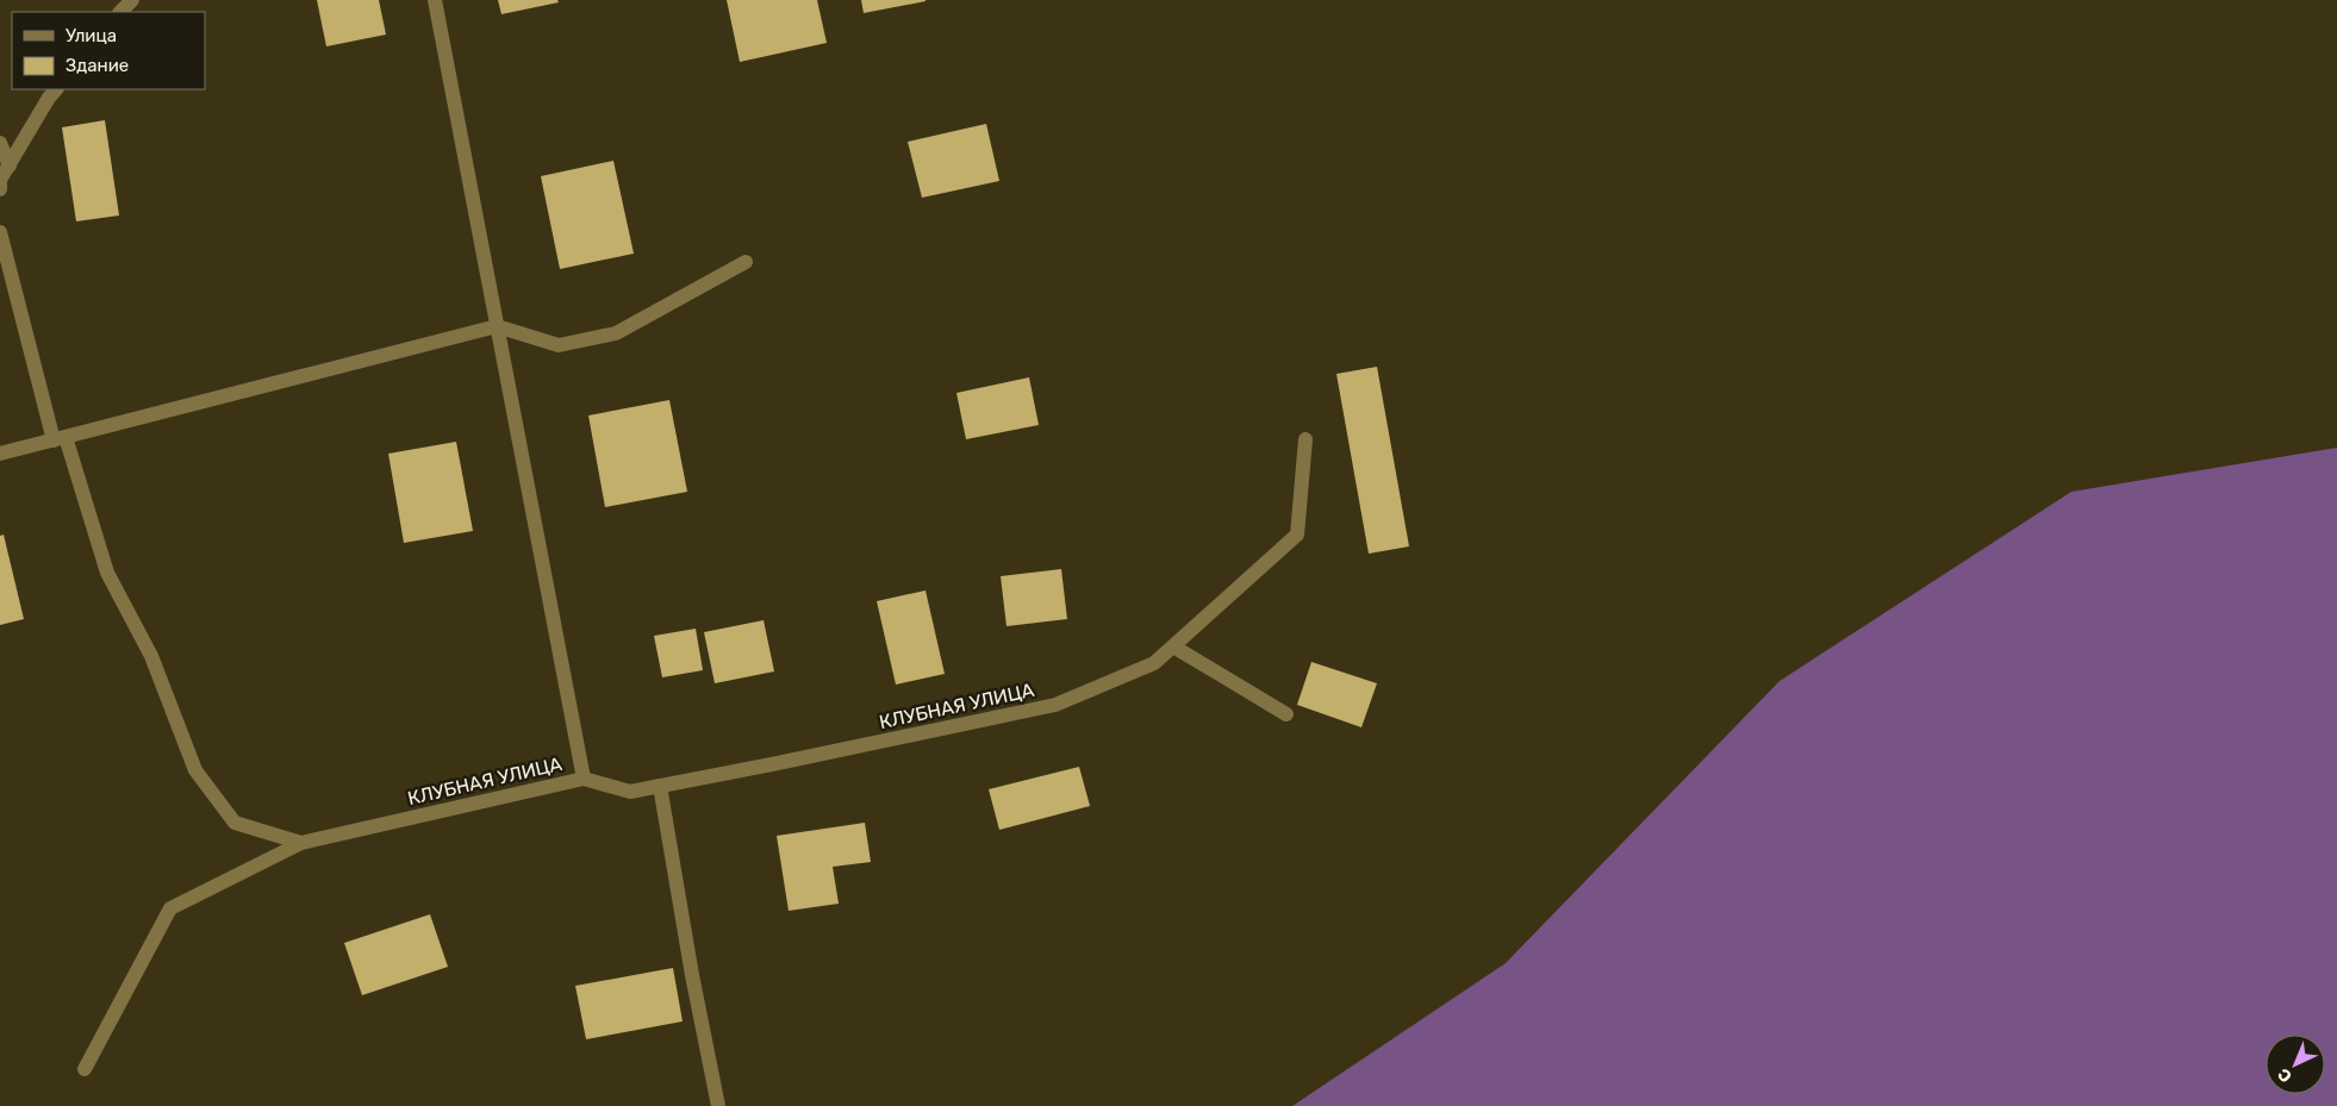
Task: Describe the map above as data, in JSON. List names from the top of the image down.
{
  "streets": {
    "street": ["КЛУБНАЯ УЛИЦА"]
  },
  "legend": ["Улица", "Здание"],
  "north": "bottom left"
}
